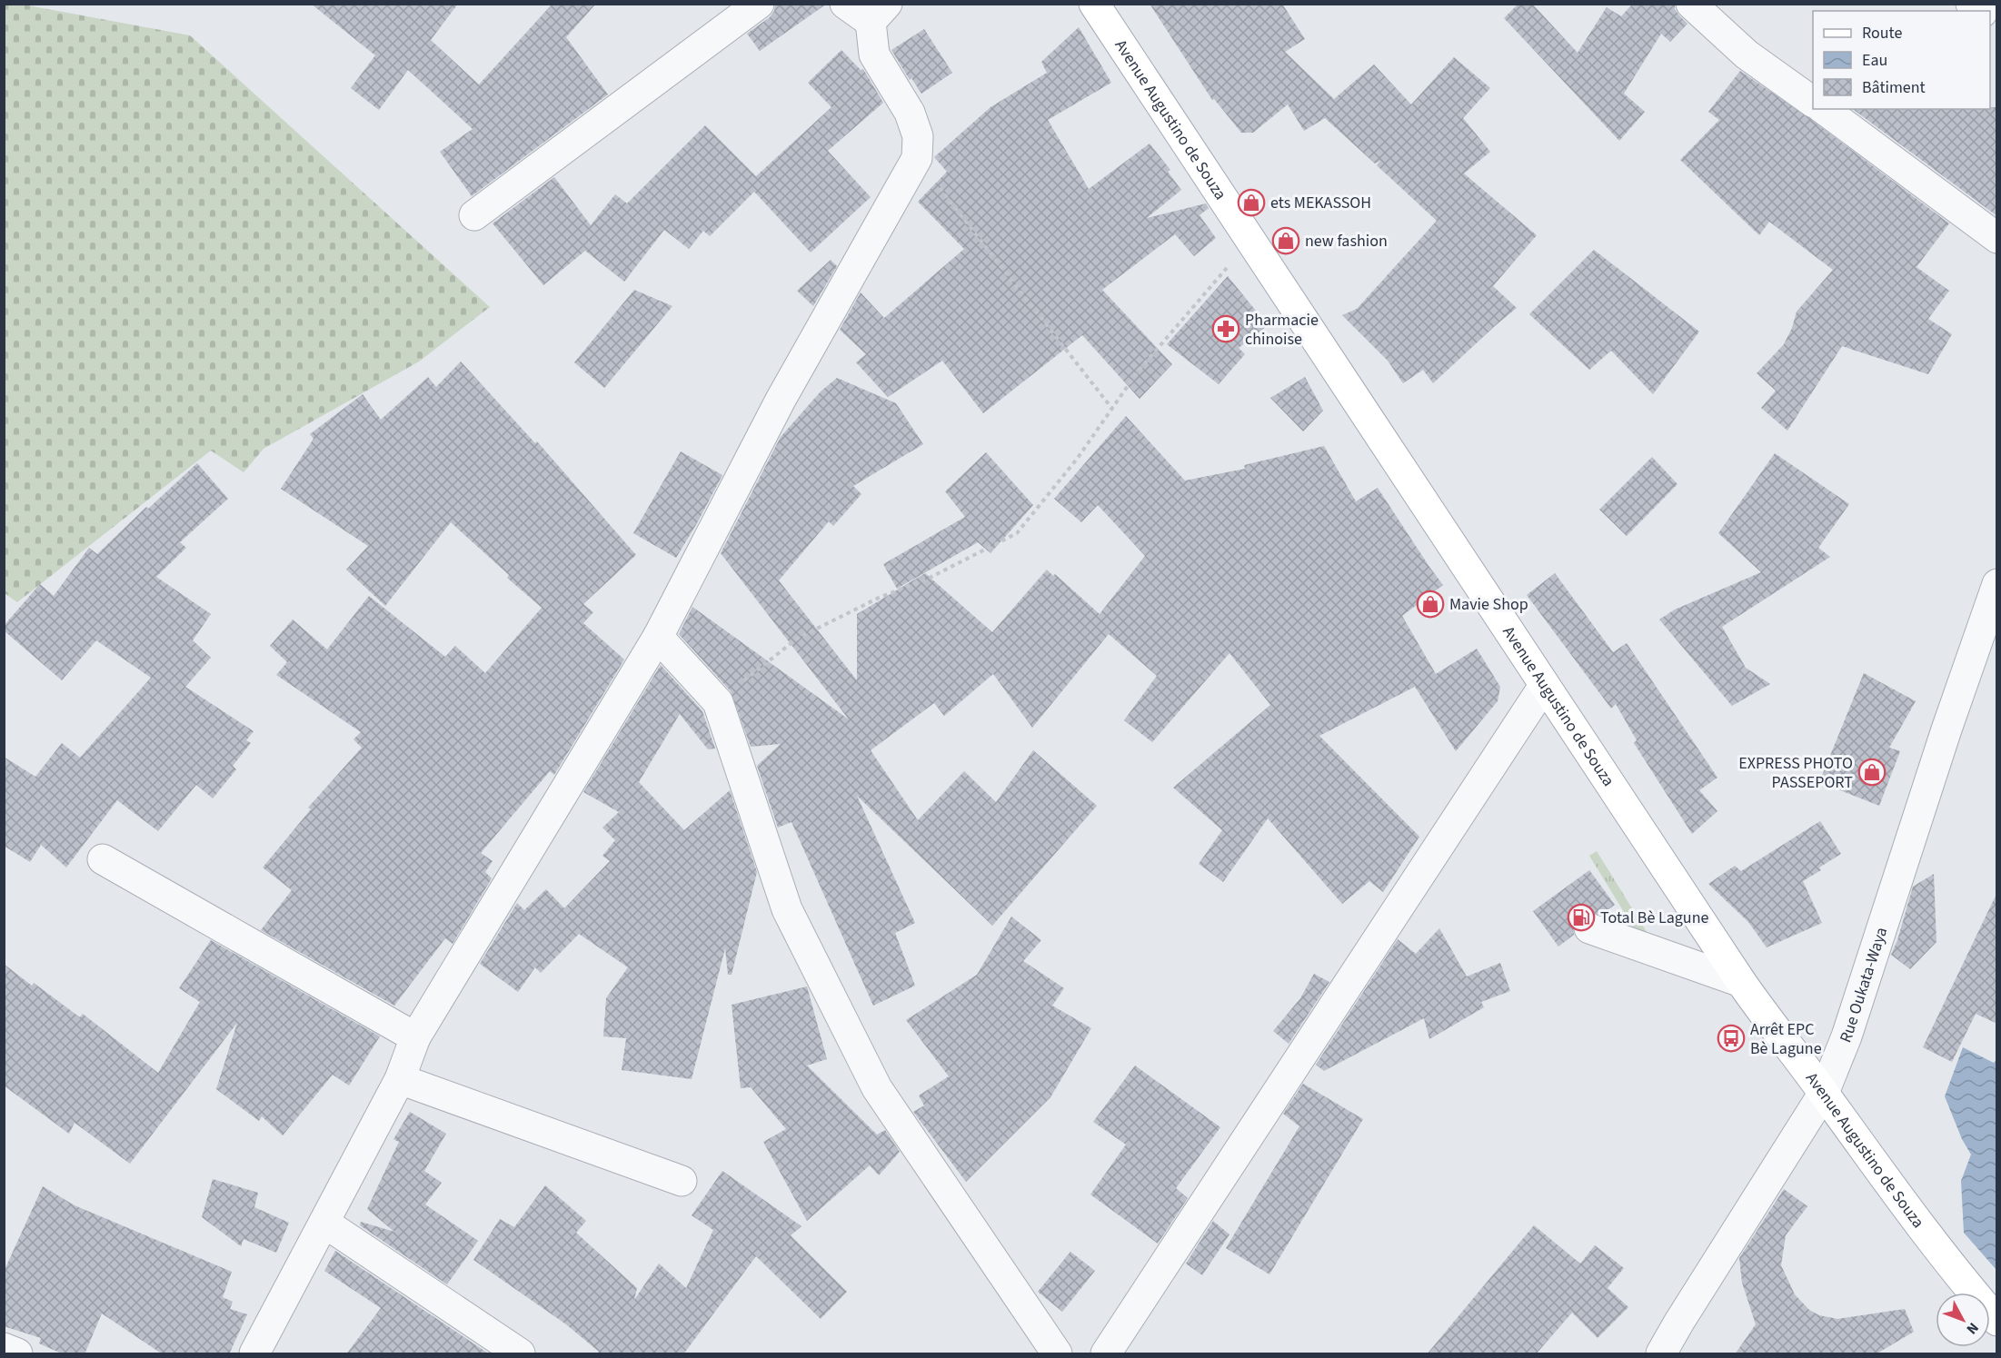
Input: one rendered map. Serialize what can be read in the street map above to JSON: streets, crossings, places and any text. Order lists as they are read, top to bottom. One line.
{"streets":{"main road":["Avenue Augustino de Souza"],"street":["Rue Oukata-Waya"]},"crossings":[["Avenue Augustino de Souza","Rue Oukata-Waya"]],"places":{"shop":["ets MEKASSOH","new fashion","Mavie Shop","EXPRESS PHOTO PASSEPORT"],"pharmacy":["Pharmacie chinoise"],"fuel station":["Total Bè Lagune"],"bus stop":["Arrêt EPC Bè Lagune"]},"legend":["Route","Eau","Bâtiment"],"north":"bottom right"}
